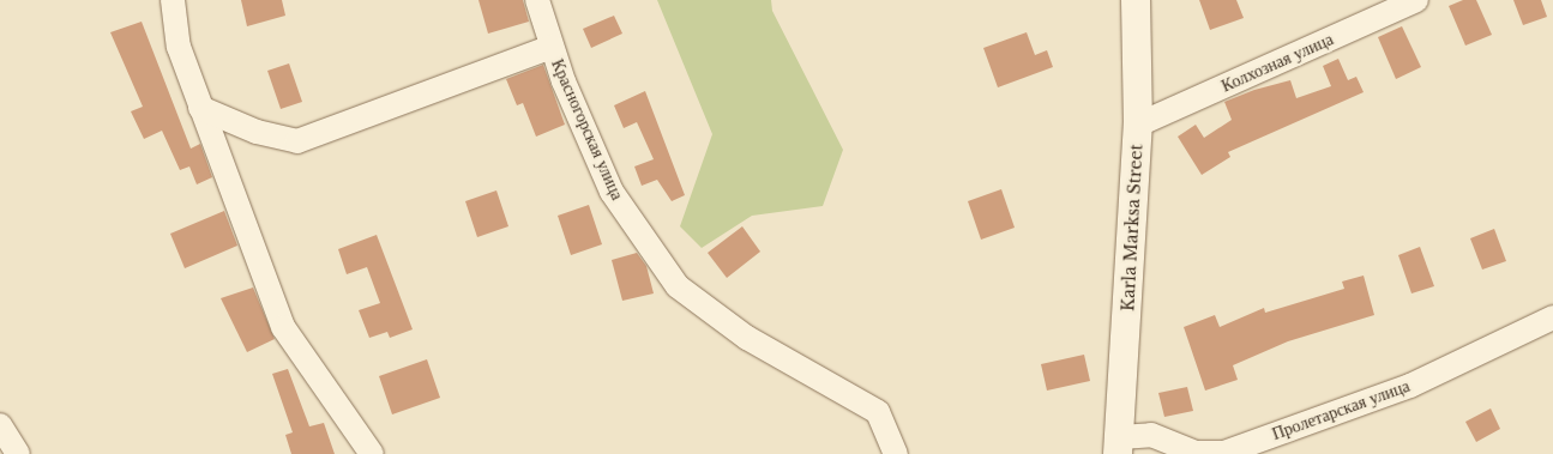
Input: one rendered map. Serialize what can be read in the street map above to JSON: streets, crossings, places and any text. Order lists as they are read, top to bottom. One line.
{"streets":{"street":["Колхозная улица","Красногорская улица","Karla Marksa Street","Пролетарская улица"]},"crossings":[["Колхозная улица","Karla Marksa Street"],["Karla Marksa Street","Пролетарская улица"]]}
